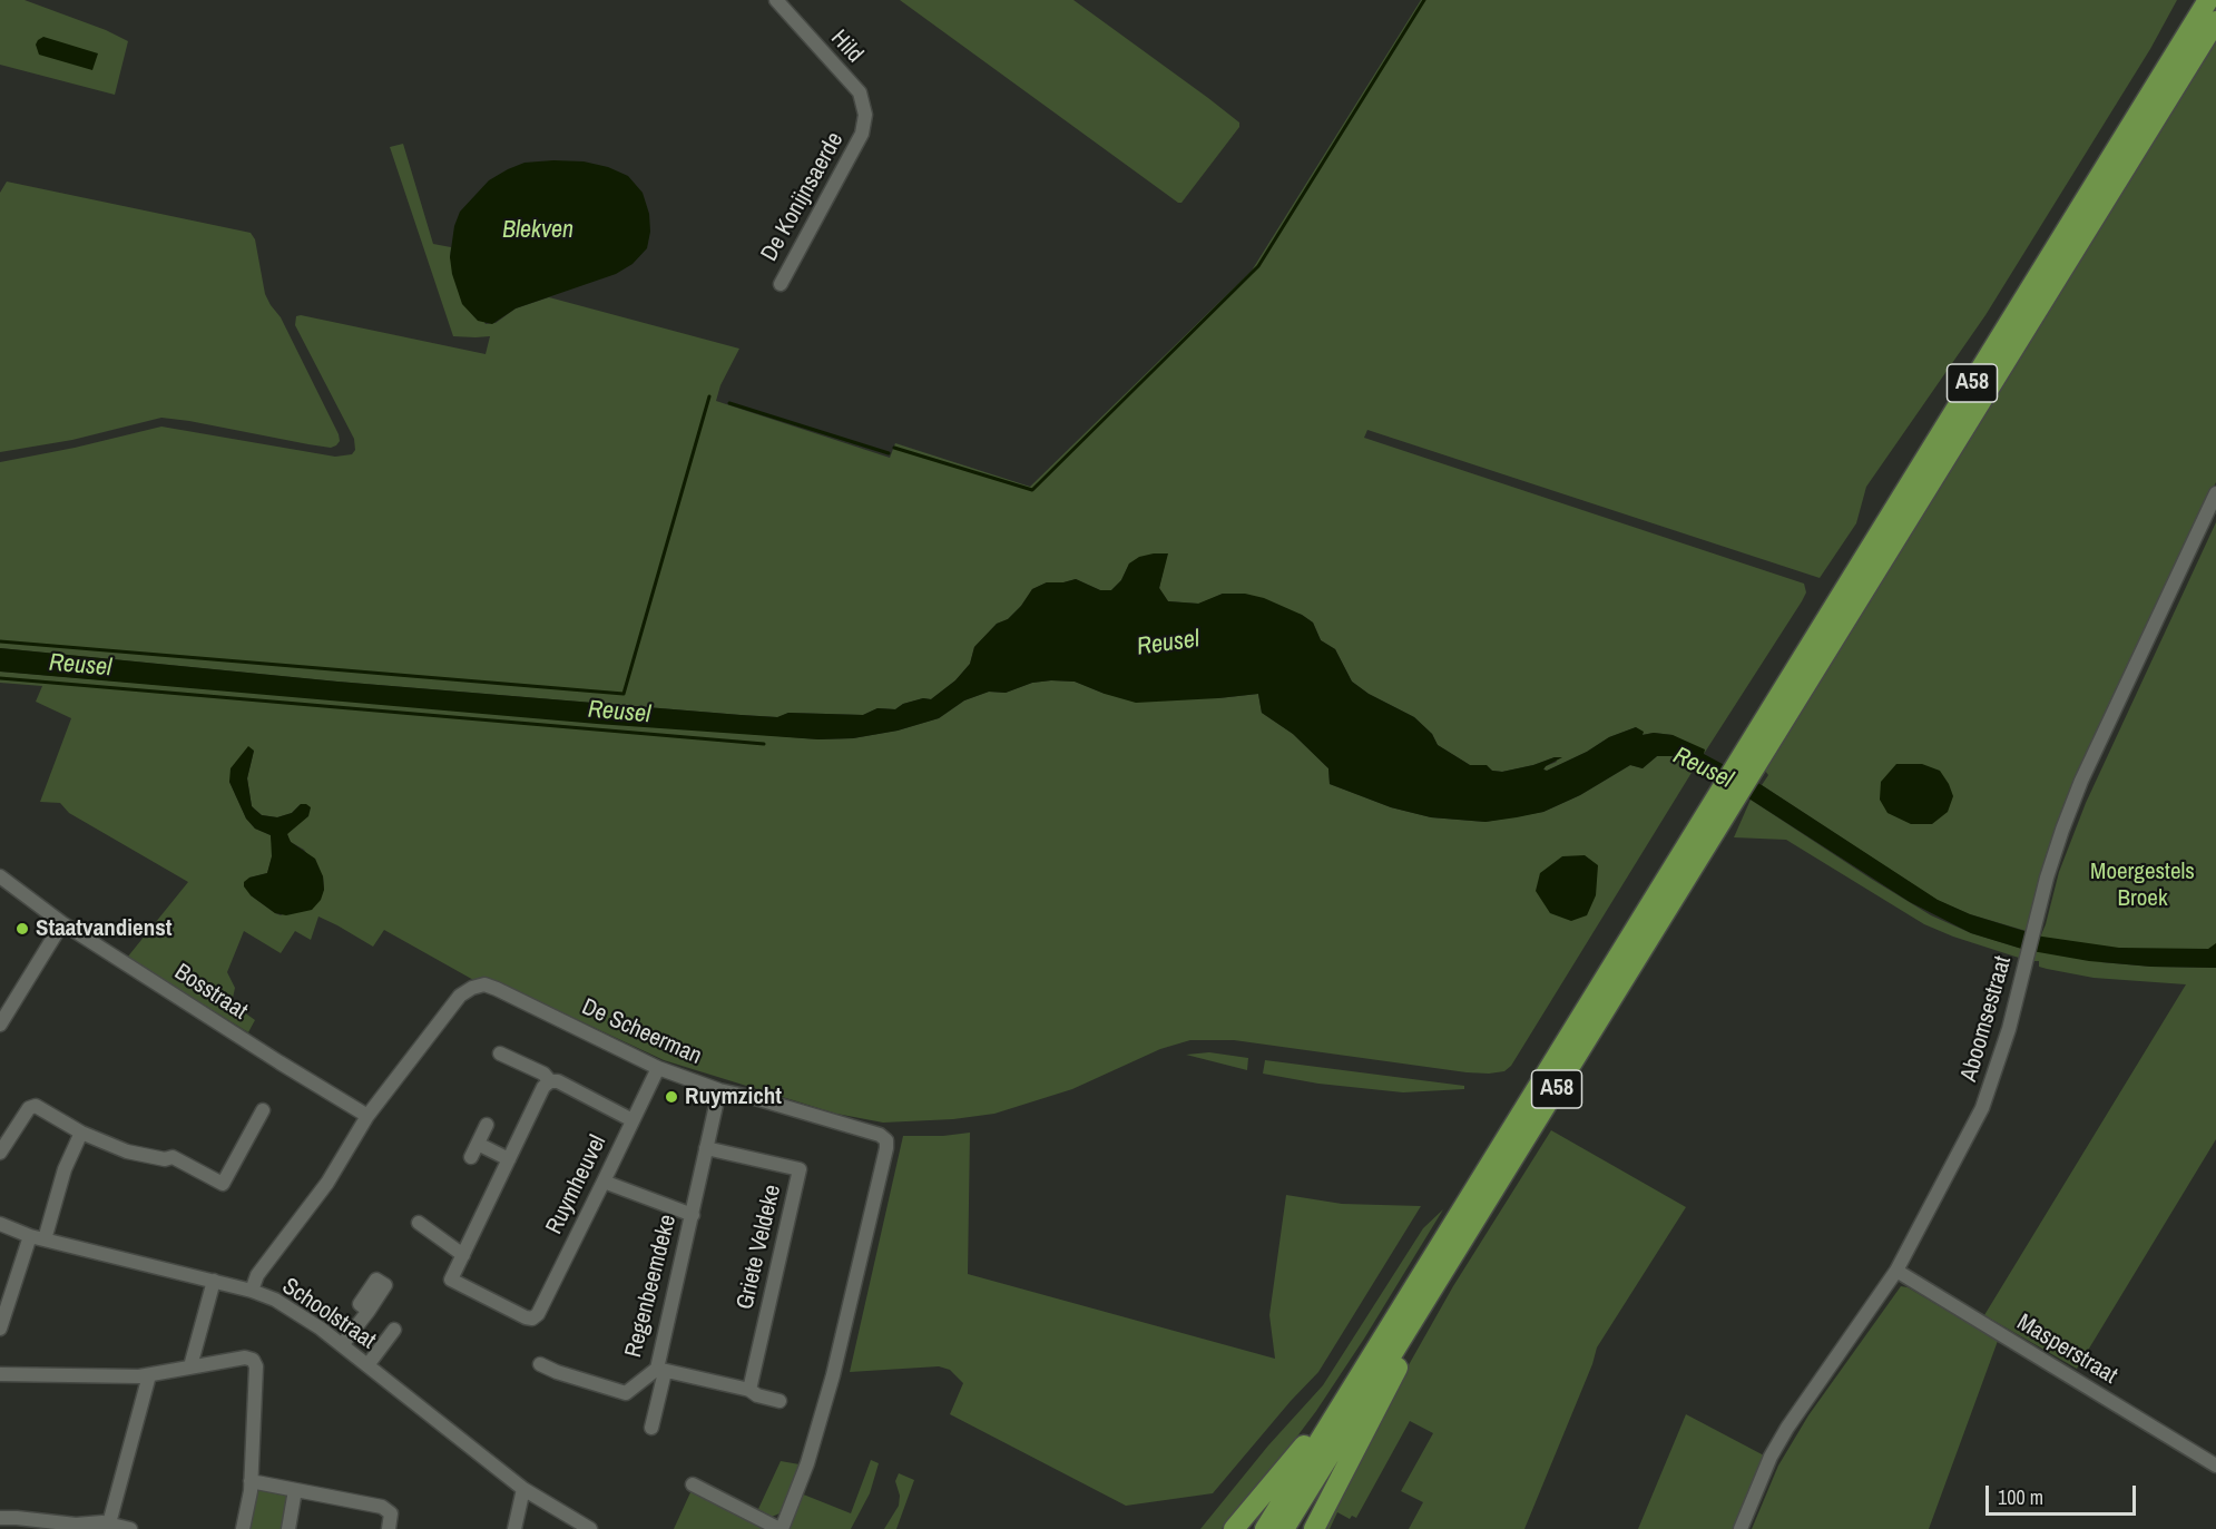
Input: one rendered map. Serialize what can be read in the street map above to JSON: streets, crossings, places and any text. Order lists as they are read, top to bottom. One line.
{"streets":{"highway":["A58"],"street":["Hild","De Konijnsaerde","Bosstraat","Aboomsestraat","De Scheerman","Ruymheuvel","Griete Veldeke","Regenbeemdeke","Schoolstraat","Masperstraat"]},"crossings":[["Hild","De Konijnsaerde"],["Bosstraat","De Scheerman"],["Aboomsestraat","Masperstraat"],["De Scheerman","Ruymheuvel"],["De Scheerman","Regenbeemdeke"],["De Scheerman","Schoolstraat"],["Griete Veldeke","Regenbeemdeke"]],"water":["Blekven","Reusel"],"parks":["Moergestels Broek"],"places":["Staatvandienst","Ruymzicht"],"scale_bar":"100 m"}
